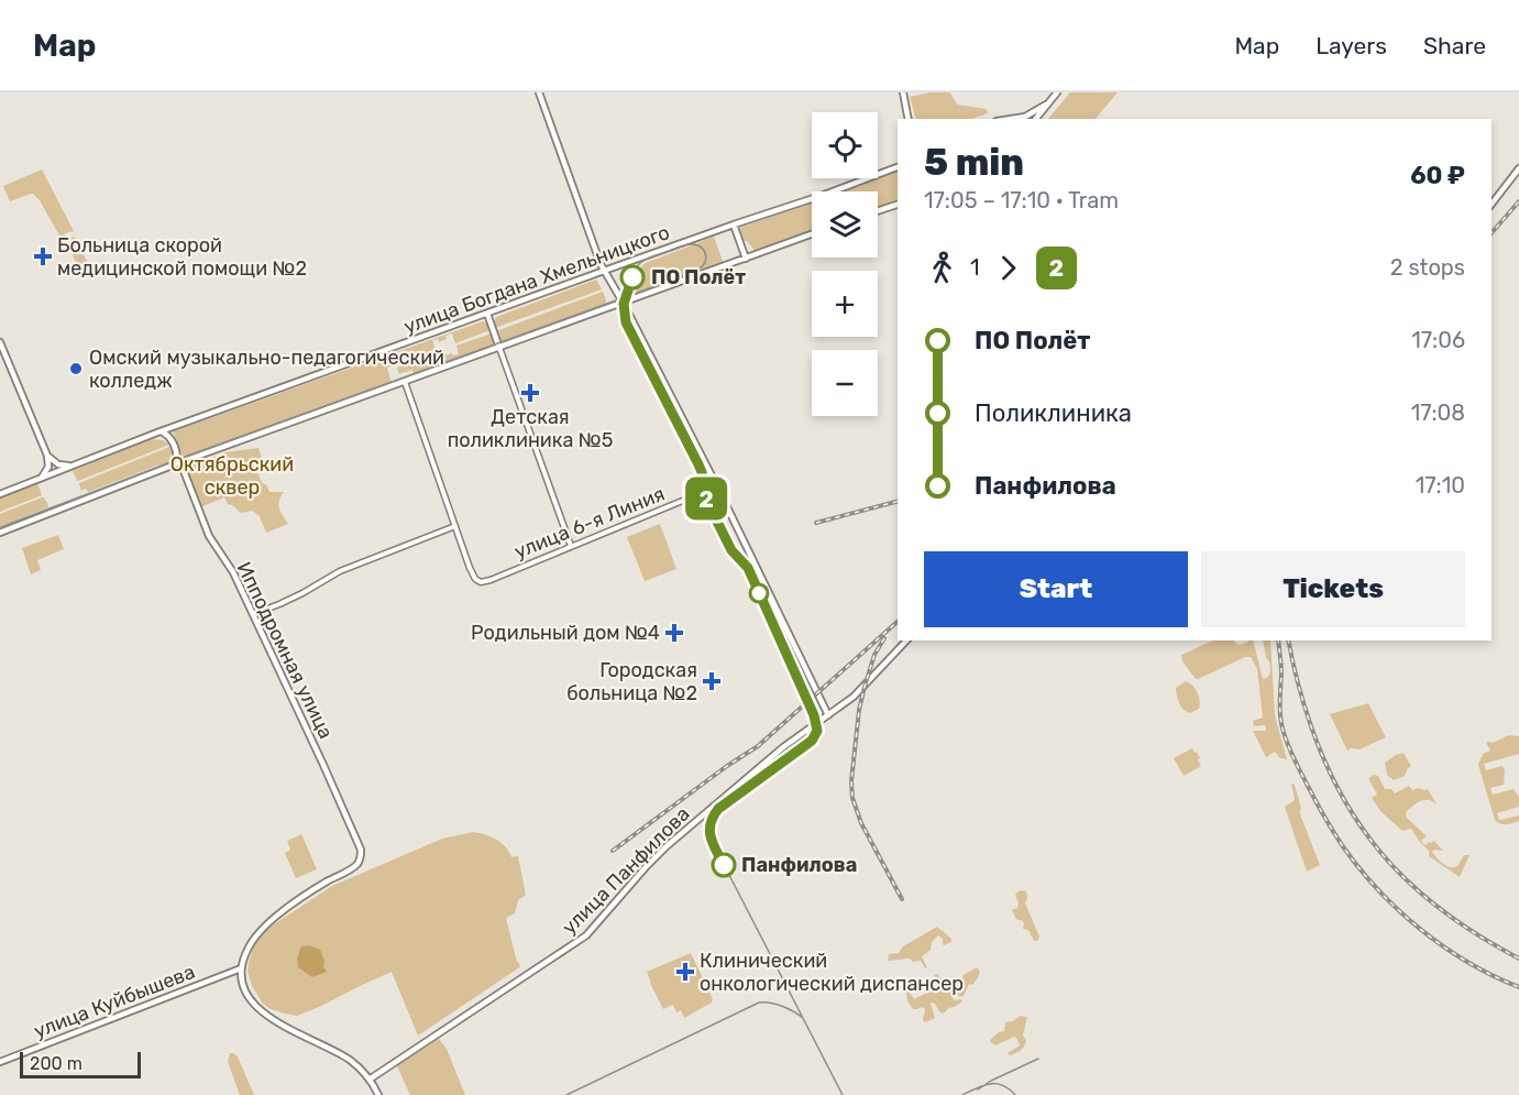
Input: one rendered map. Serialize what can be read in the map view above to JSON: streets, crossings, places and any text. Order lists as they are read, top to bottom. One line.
{"streets":{"main road":["улица Богдана Хмельницкого","Ипподромная улица","улица Панфилова","улица Куйбышева"],"street":["улица 6-я Линия"]},"crossings":[["Ипподромная улица","улица Куйбышева"]],"parks":["Октябрьский сквер"],"places":{"health":["Больница скорой медицинской помощи №2","Детская поликлиника №5","Родильный дом №4","Городская больница №2","Клинический онкологический диспансер"],"other":["ПО Полёт","Омский музыкально-педагогический колледж","Панфилова"]},"lines":["tram line 2"],"scale_bar":"200 m","page":{"header":"Map","nav":["Map","Layers","Share"],"on_map":"2","map_buttons":["+","−"],"heading":["5 min","17:05 – 17:10 · Tram","60 ₽"],"legs":["1","2","2 stops"],"list":[{"name":"ПО Полёт","value":"17:06"},{"name":"Поликлиника","value":"17:08"},{"name":"Панфилова","value":"17:10"}],"buttons":["Start","Tickets"],"scale":"200 m"}}
